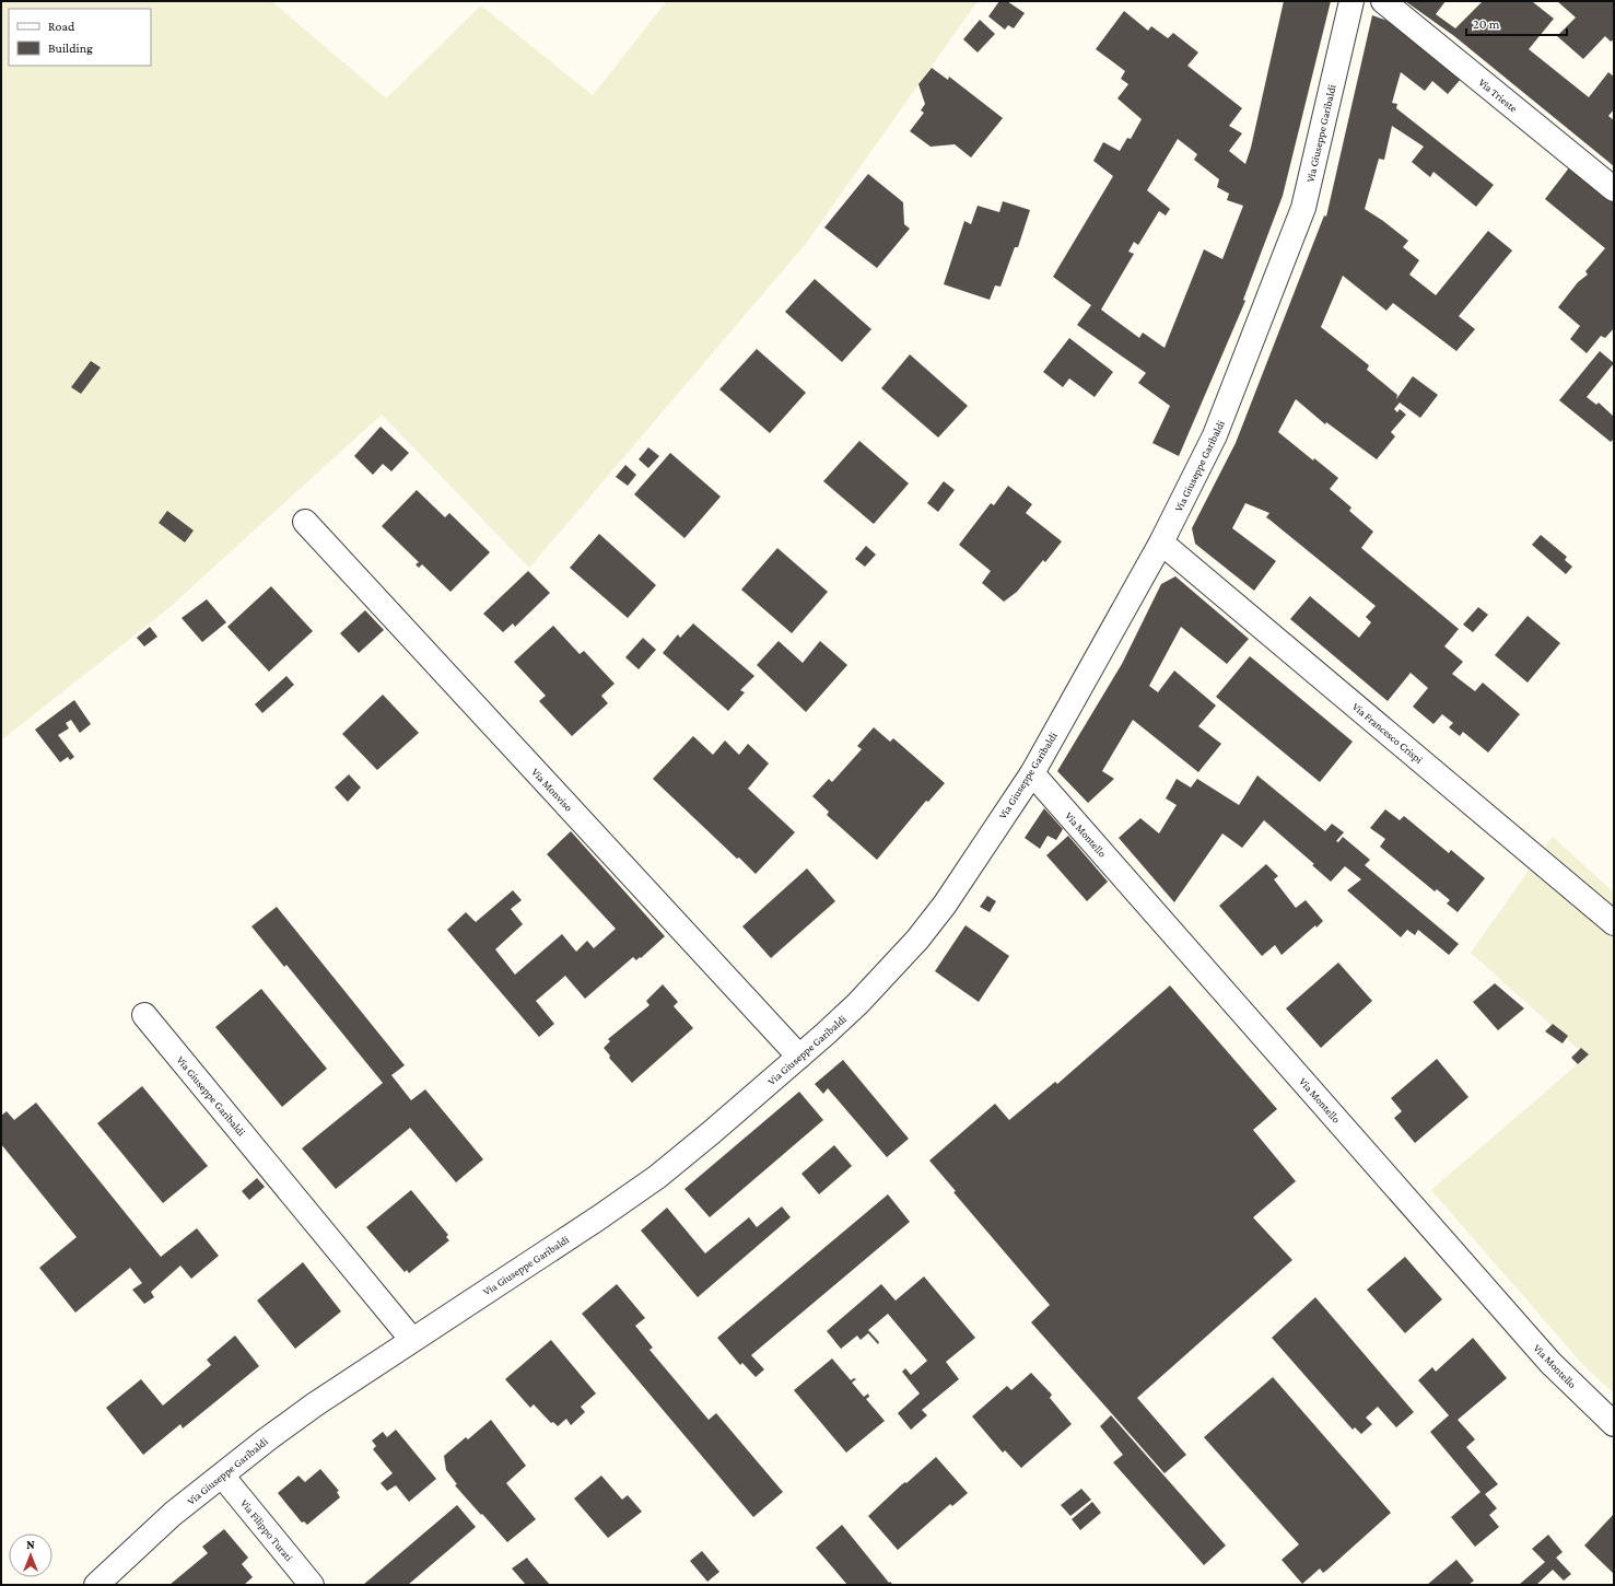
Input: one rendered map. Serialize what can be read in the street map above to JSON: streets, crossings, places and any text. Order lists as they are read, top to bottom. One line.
{"streets":{"street":["Via Trieste","Via Giuseppe Garibaldi","Via Francesco Crispi","Via Monviso","Via Montello","Via Filippo Turati"]},"crossings":[["Via Giuseppe Garibaldi","Via Francesco Crispi"],["Via Giuseppe Garibaldi","Via Monviso"],["Via Giuseppe Garibaldi","Via Montello"],["Via Giuseppe Garibaldi","Via Filippo Turati"]],"legend":["Road","Building"],"scale_bar":"20 m","north":"top"}
